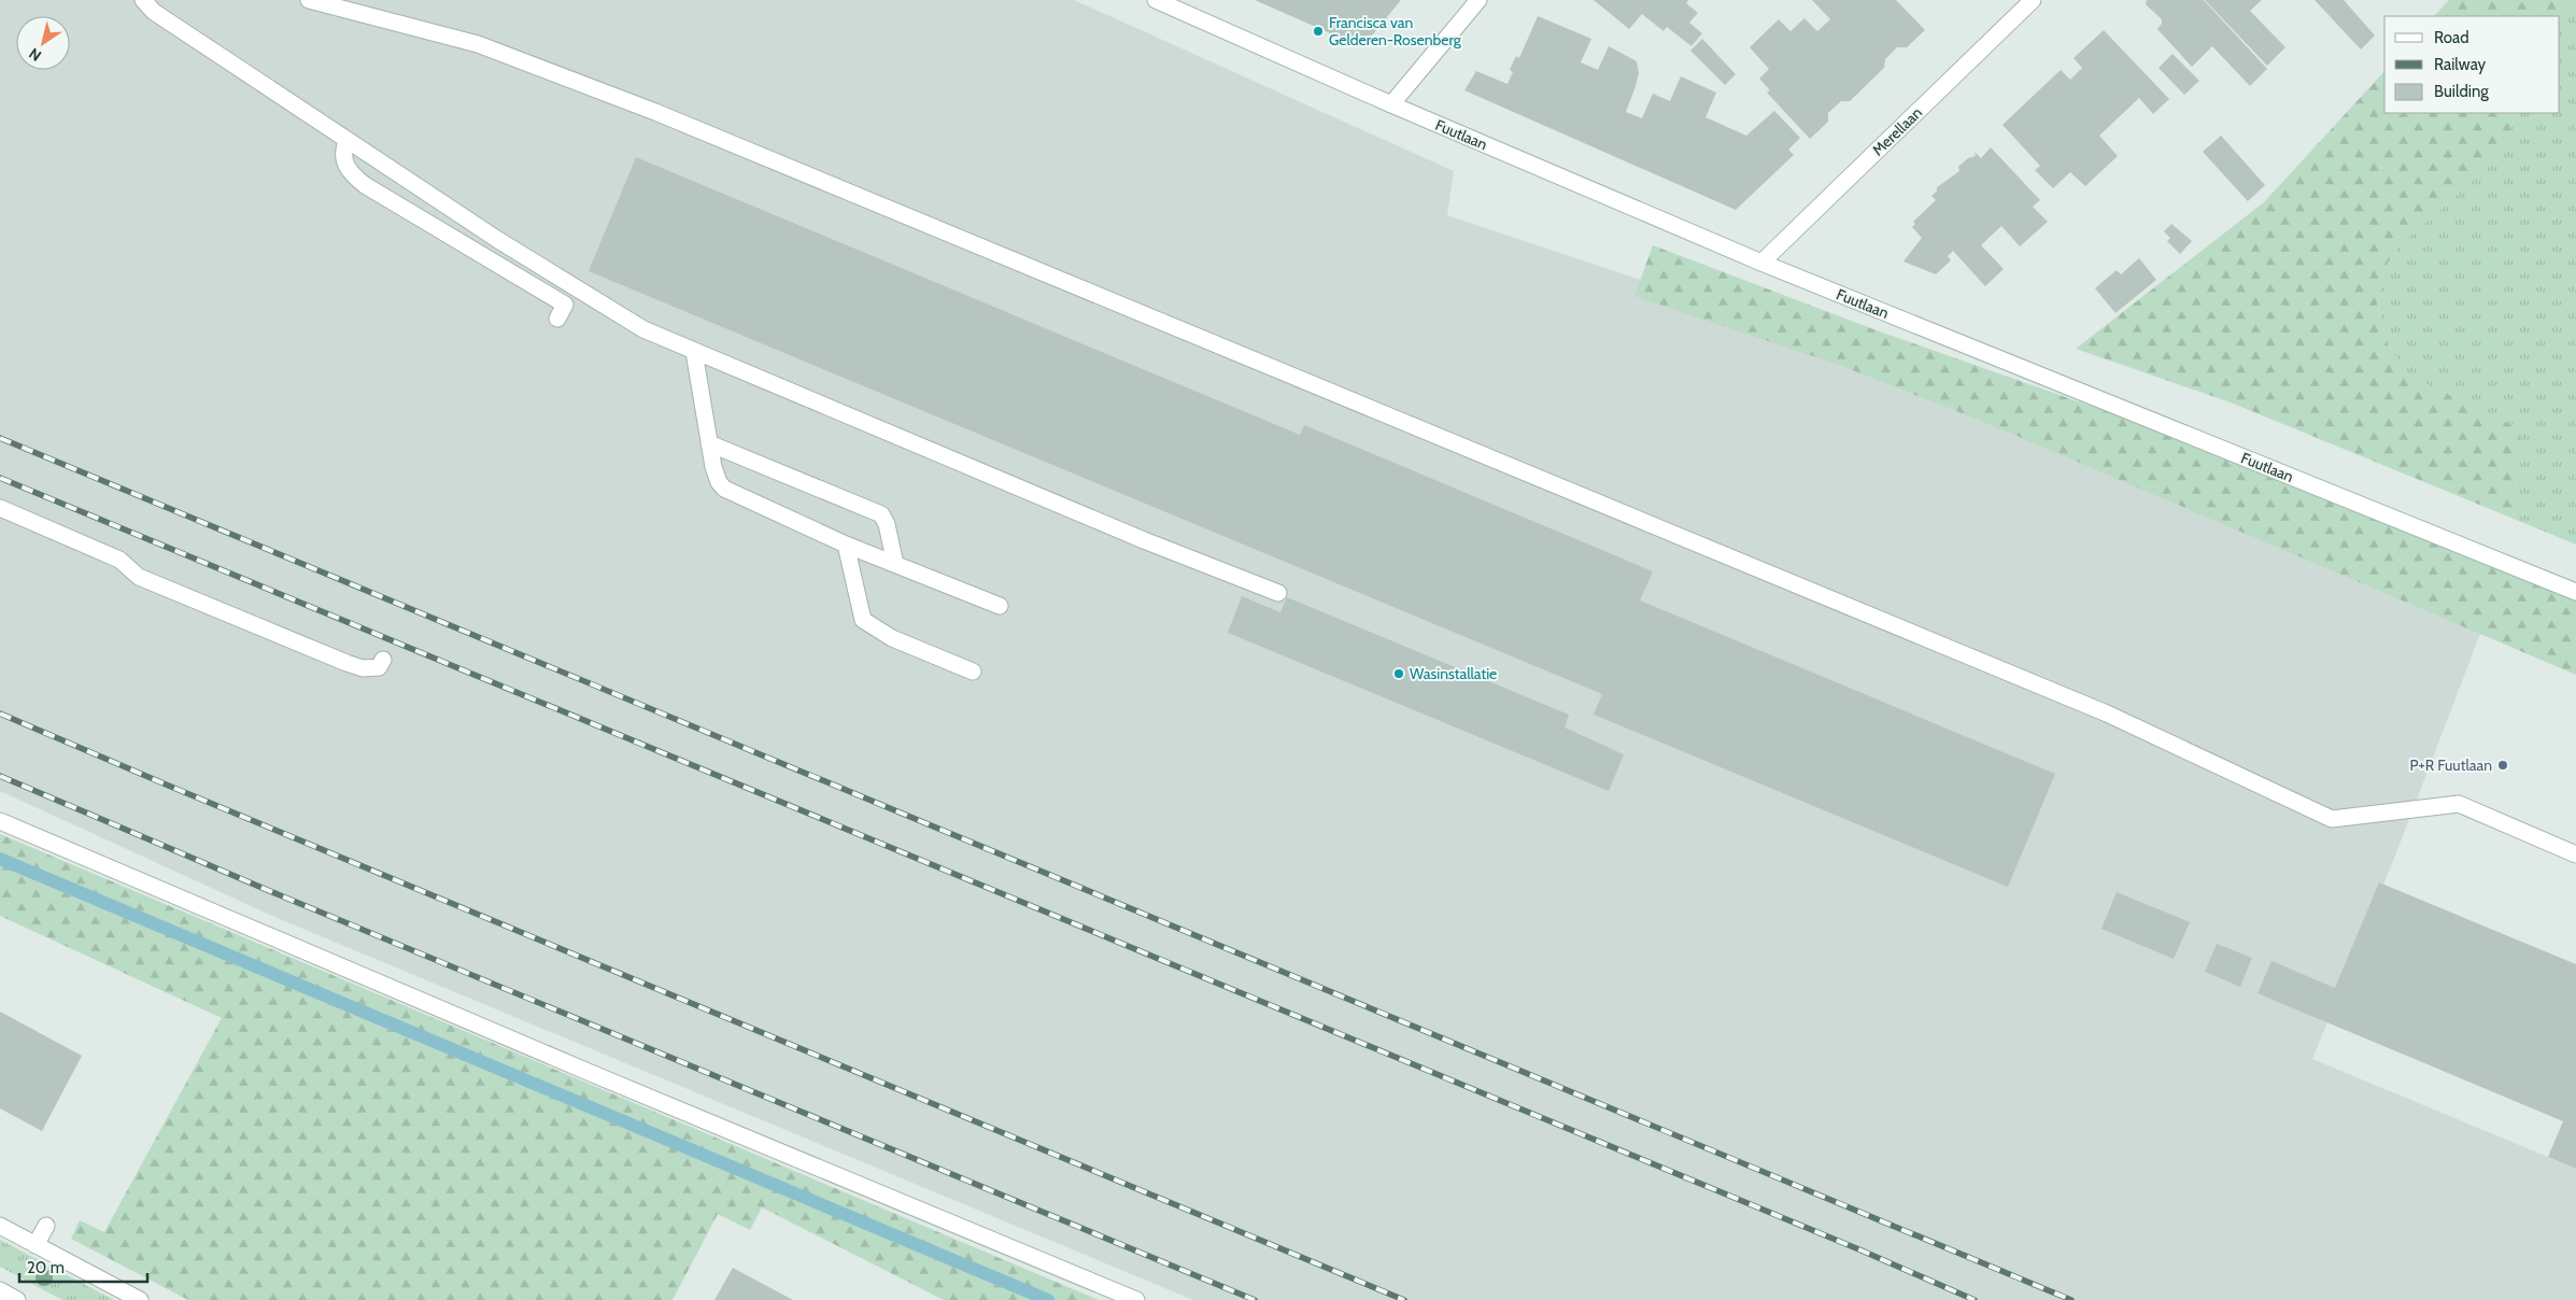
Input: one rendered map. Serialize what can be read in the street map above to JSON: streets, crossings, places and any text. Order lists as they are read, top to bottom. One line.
{"streets":{"street":["Merellaan","Fuutlaan"]},"crossings":[["Merellaan","Fuutlaan"]],"places":["Francisca van Gelderen-Rosenberg","Wasinstallatie","P+R Fuutlaan"],"legend":["Road","Railway","Building"],"scale_bar":"20 m","north":"bottom left"}
